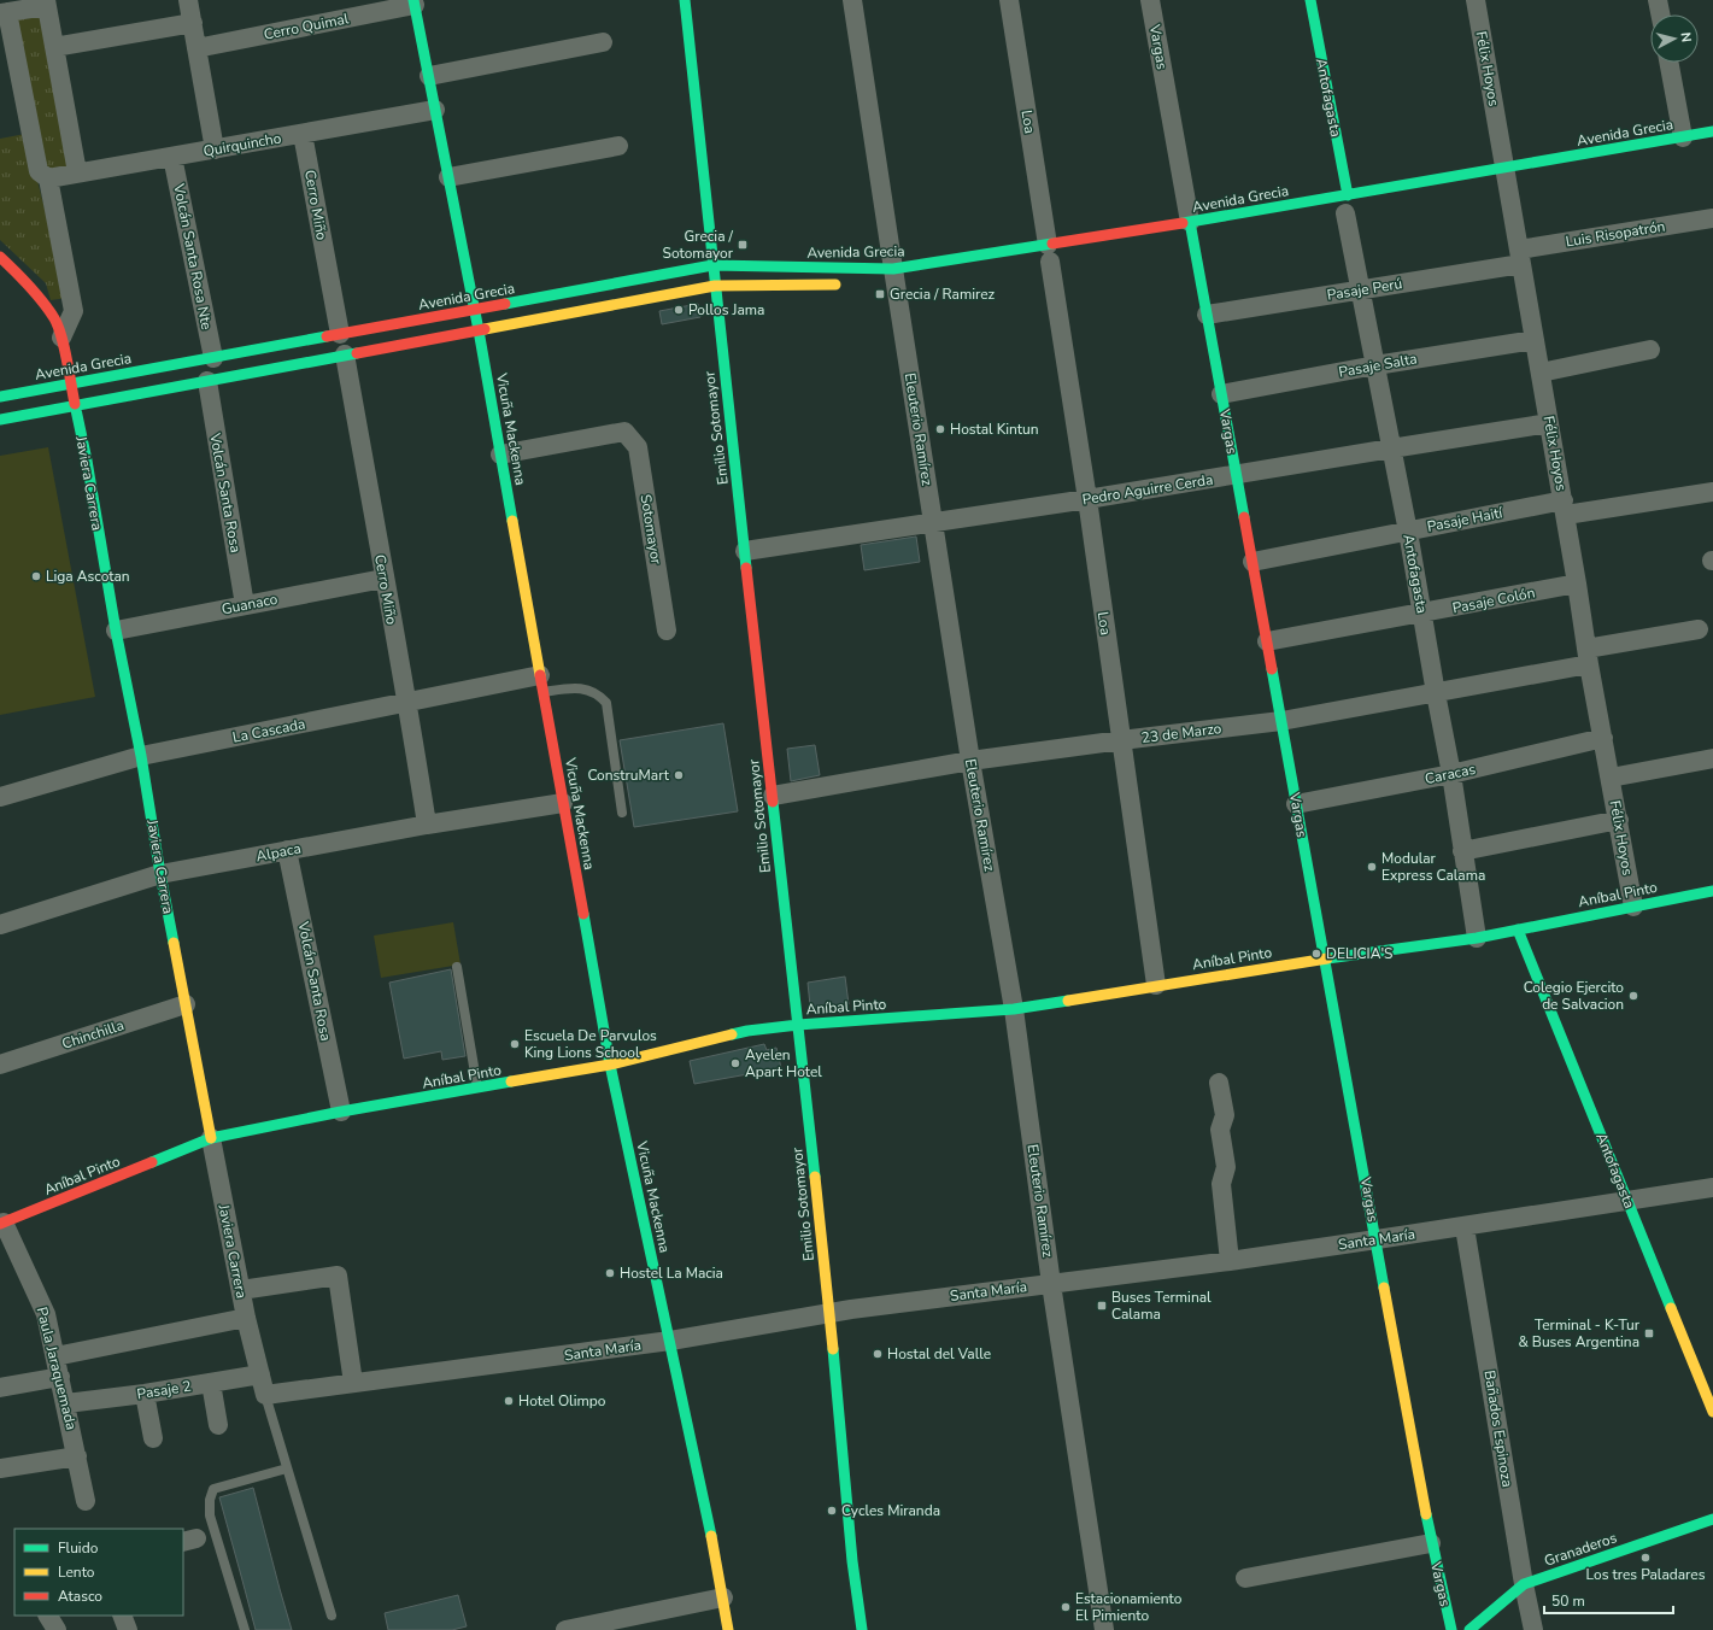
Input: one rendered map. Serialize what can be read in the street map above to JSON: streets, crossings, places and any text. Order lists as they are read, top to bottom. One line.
{"streets":{"street":["Cerro Quimal","Vargas","Félix Hoyos","Antofagasta","Loa","Avenida Grecia","Quirquincho","Cerro Miño","Luis Risopatrón","Volcán Santa Rosa Nte","Pasaje Perú","Pasaje Salta","Emilio Sotomayor","Vicuña Mackenna","Eleuterio Ramírez","Javiera Carrera","Pedro Aguirre Cerda","Volcán Santa Rosa","Pasaje Haití","Sotomayor","Pasaje Colón","Guanaco","La Cascada","23 de Marzo","Caracas","Alpaca","Aníbal Pinto","Chinchilla","Santa María","Paula Jaraquemada","Pasaje 2","Bañados Espinoza","Granaderos"]},"crossings":[["Cerro Quimal","Vicuña Mackenna"],["Vargas","Avenida Grecia"],["Vargas","Pasaje Perú"],["Vargas","Pasaje Salta"],["Vargas","Pedro Aguirre Cerda"],["Vargas","Pasaje Haití"],["Vargas","Pasaje Colón"],["Vargas","23 de Marzo"],["Vargas","Caracas"],["Vargas","Aníbal Pinto"],["Vargas","Santa María"],["Félix Hoyos","Avenida Grecia"],["Félix Hoyos","Luis Risopatrón"],["Félix Hoyos","Pasaje Perú"],["Félix Hoyos","Pasaje Salta"],["Félix Hoyos","Pedro Aguirre Cerda"],["Félix Hoyos","Pasaje Haití"],["Félix Hoyos","Pasaje Colón"],["Félix Hoyos","23 de Marzo"],["Félix Hoyos","Caracas"],["Félix Hoyos","Aníbal Pinto"],["Antofagasta","Avenida Grecia"],["Antofagasta","Pasaje Perú"],["Antofagasta","Pasaje Salta"],["Antofagasta","Pedro Aguirre Cerda"],["Antofagasta","Pasaje Haití"],["Antofagasta","Pasaje Colón"],["Antofagasta","23 de Marzo"],["Antofagasta","Caracas"],["Antofagasta","Aníbal Pinto"],["Antofagasta","Santa María"],["Loa","Avenida Grecia"],["Loa","Pedro Aguirre Cerda"],["Loa","23 de Marzo"],["Loa","Aníbal Pinto"],["Avenida Grecia","Cerro Miño"],["Avenida Grecia","Volcán Santa Rosa Nte"],["Avenida Grecia","Emilio Sotomayor"],["Avenida Grecia","Vicuña Mackenna"],["Avenida Grecia","Eleuterio Ramírez"],["Avenida Grecia","Javiera Carrera"],["Quirquincho","Cerro Miño"],["Quirquincho","Volcán Santa Rosa Nte"],["Quirquincho","Vicuña Mackenna"],["Cerro Miño","Guanaco"],["Cerro Miño","La Cascada"],["Cerro Miño","Alpaca"],["Luis Risopatrón","Pasaje Perú"],["Emilio Sotomayor","Pedro Aguirre Cerda"],["Emilio Sotomayor","23 de Marzo"],["Emilio Sotomayor","Aníbal Pinto"],["Emilio Sotomayor","Santa María"],["Vicuña Mackenna","Sotomayor"],["Vicuña Mackenna","La Cascada"],["Vicuña Mackenna","Alpaca"],["Vicuña Mackenna","Aníbal Pinto"],["Vicuña Mackenna","Santa María"],["Eleuterio Ramírez","Pedro Aguirre Cerda"],["Eleuterio Ramírez","23 de Marzo"],["Eleuterio Ramírez","Aníbal Pinto"],["Eleuterio Ramírez","Santa María"],["Javiera Carrera","Guanaco"],["Javiera Carrera","La Cascada"],["Javiera Carrera","Alpaca"],["Javiera Carrera","Aníbal Pinto"],["Javiera Carrera","Chinchilla"],["Javiera Carrera","Santa María"],["Javiera Carrera","Pasaje 2"],["Volcán Santa Rosa","Guanaco"],["Volcán Santa Rosa","Alpaca"],["Volcán Santa Rosa","Aníbal Pinto"],["Aníbal Pinto","Paula Jaraquemada"],["Santa María","Bañados Espinoza"],["Paula Jaraquemada","Pasaje 2"],["Bañados Espinoza","Granaderos"]],"places":{"transit":["Grecia / Sotomayor","Grecia / Ramirez","Buses Terminal Calama","Terminal - K-Tur & Buses Argentina"],"other":["Pollos Jama","Hostal Kintun","Liga Ascotan","ConstruMart","Modular Express Calama","DELICIA'S","Colegio Ejercito de Salvacion","Escuela De Parvulos King Lions School","Ayelen Apart Hotel","Hostel La Macia","Hostal del Valle","Hotel Olimpo","Cycles Miranda","Los tres Paladares","Estacionamiento El Pimiento"]},"legend":["Fluido","Lento","Atasco"],"scale_bar":"50 m","north":"right"}
